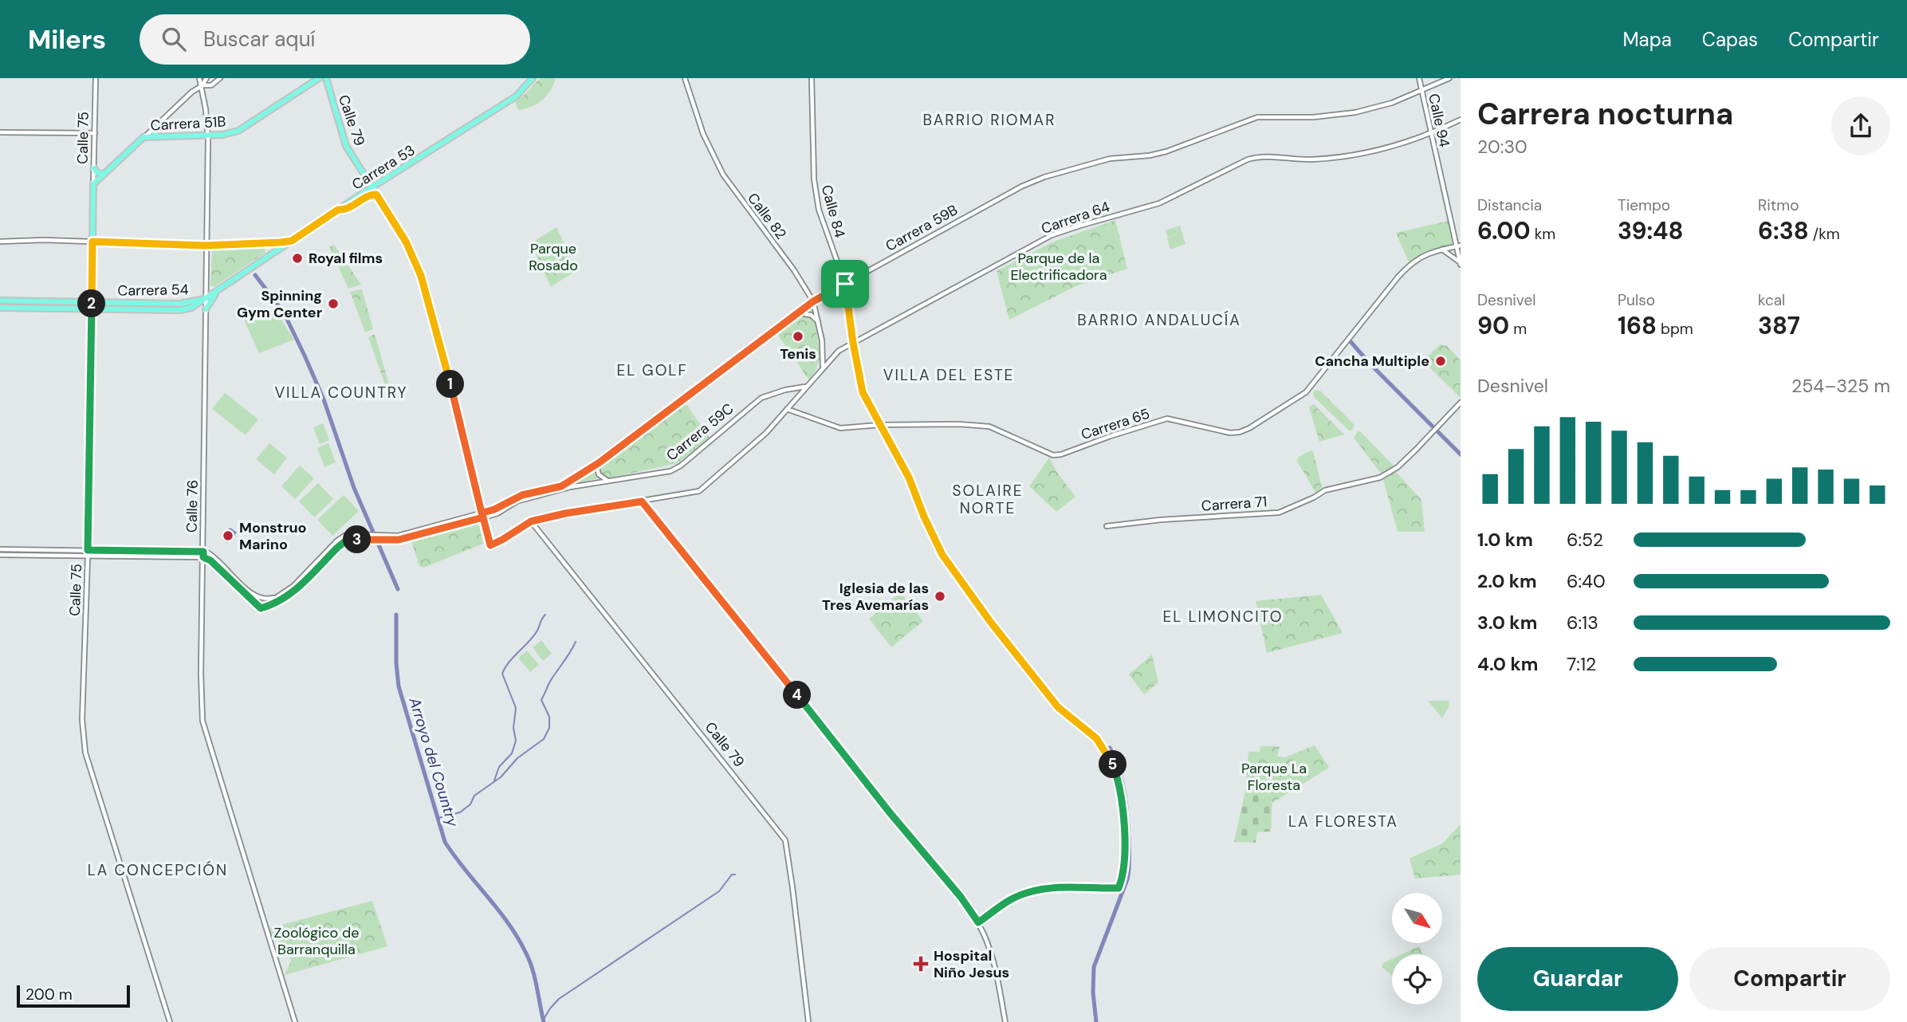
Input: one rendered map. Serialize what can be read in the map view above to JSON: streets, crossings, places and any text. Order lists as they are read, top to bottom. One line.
{"streets":{"main road":["Calle 79","Carrera 51B","Calle 75","Carrera 53","Carrera 54"],"street":["Calle 94","Calle 84","Calle 82","Carrera 64","Carrera 59B","Carrera 65","Carrera 59C","Carrera 71","Calle 76"]},"crossings":[["Calle 79","Carrera 53"],["Calle 79","Carrera 59B"],["Calle 94","Carrera 64"],["Calle 94","Carrera 59B"],["Calle 94","Carrera 65"],["Carrera 51B","Calle 76"],["Calle 75","Carrera 54"],["Carrera 53","Carrera 54"],["Calle 84","Carrera 64"],["Calle 84","Carrera 59B"],["Calle 84","Carrera 65"],["Calle 82","Carrera 64"],["Calle 82","Carrera 59B"],["Carrera 64","Carrera 65"],["Carrera 64","Carrera 59C"],["Carrera 59B","Carrera 59C"],["Carrera 54","Calle 76"]],"districts":["BARRIO RIOMAR","BARRIO ANDALUCÍA","EL GOLF","VILLA DEL ESTE","VILLA COUNTRY","SOLAIRE NORTE","EL LIMONCITO","LA FLORESTA","LA CONCEPCIÓN"],"water":["Arroyo del Country"],"parks":["Parque Rosado","Parque de la Electrificadora","Parque La Floresta","Zoológico de Barranquilla"],"places":{"other":["Royal films","Spinning Gym Center","Tenis","Cancha Multiple","Monstruo Marino","Iglesia de las Tres Avemarías"],"health":["Hospital Niño Jesus"]},"scale_bar":"200 m","north":"bottom right","page":{"header":"Milers","search":"Buscar aquí","nav":["Mapa","Capas","Compartir"],"heading":["Carrera nocturna","20:30"],"stats":[["Distancia","6.00 km"],["Tiempo","39:48"],["Ritmo","6:38 /km"],["Desnivel","90 m"],["Pulso","168 bpm"],["kcal","387"]],"pins":["2","1","3","4","5"],"chart":["Desnivel","254–325 m"],"list":[{"name":"1.0 km","note":"6:52"},{"name":"2.0 km","note":"6:40"},{"name":"3.0 km","note":"6:13"},{"name":"4.0 km","note":"7:12"}],"buttons":["Guardar","Compartir"],"scale":"200 m"}}
